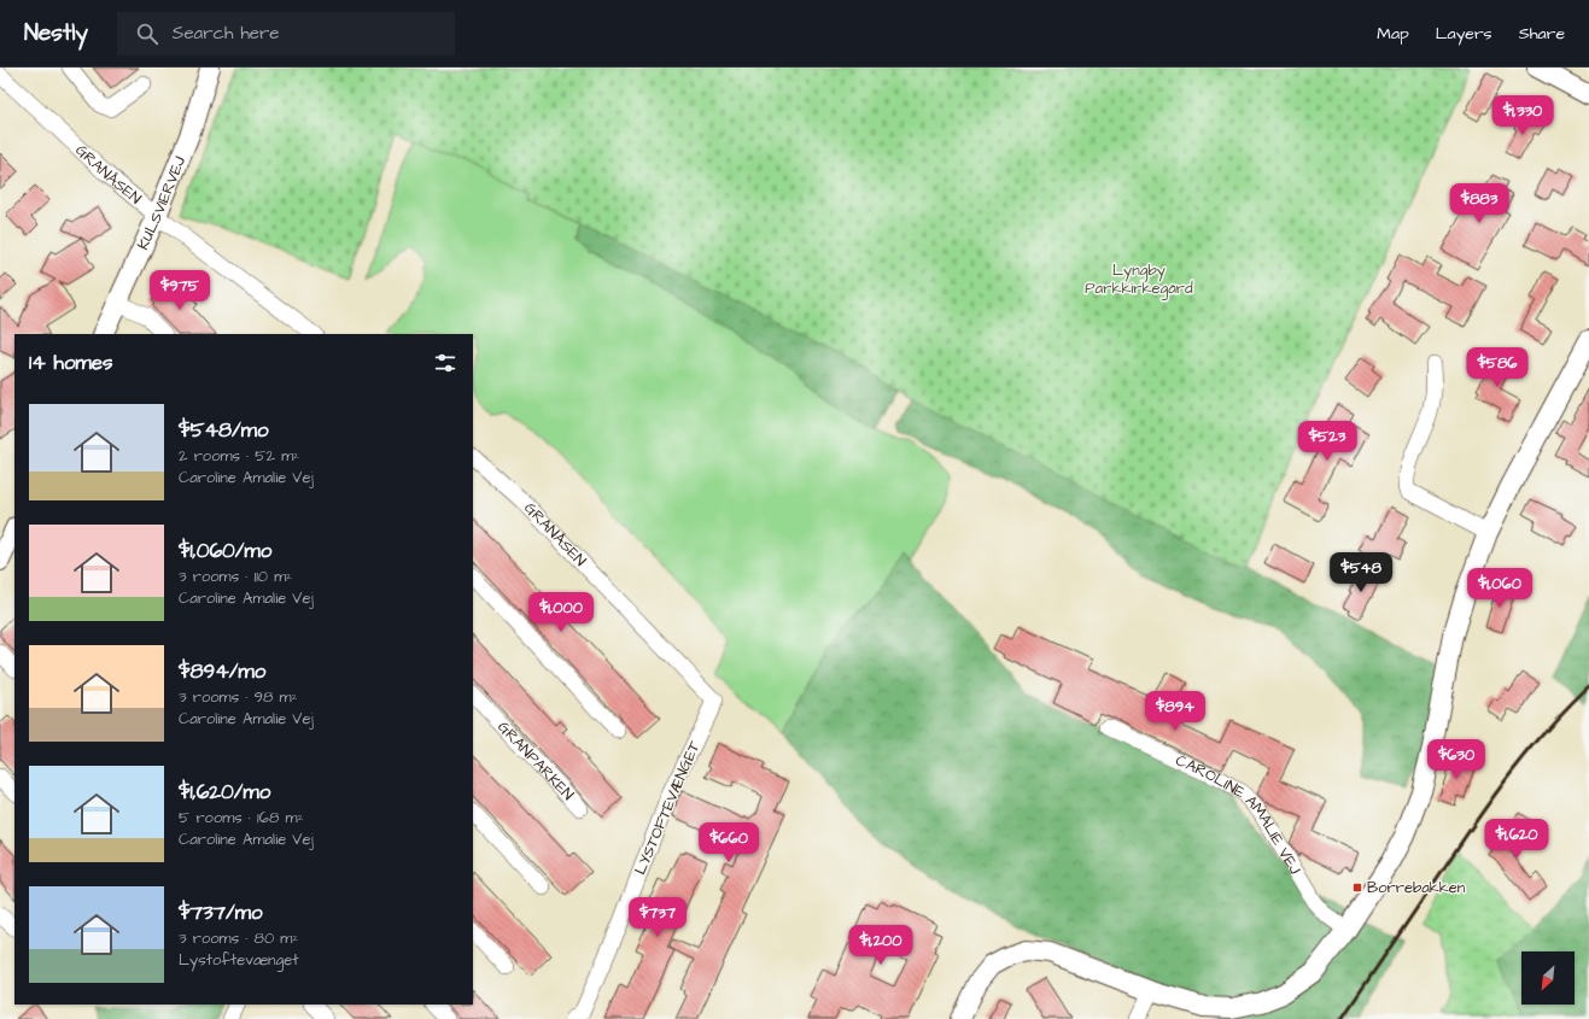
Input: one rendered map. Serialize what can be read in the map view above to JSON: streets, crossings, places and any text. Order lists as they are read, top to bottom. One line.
{"streets":{"street":["GRANÅSEN","KULSVIERVEJ","GRANPARKEN","LYSTOFTEVÆNGET","CAROLINE AMALIE VEJ"]},"crossings":[["GRANÅSEN","KULSVIERVEJ"],["GRANÅSEN","LYSTOFTEVÆNGET"]],"parks":["Lyngby Parkkirkegård"],"places":{"transit":["Borrebakken"]},"north":"bottom left","page":{"header":"Nestly","search":"Search here","nav":["Map","Layers","Share"],"price":["$1,330","$883","$975","$586","$523","$548","$1,060","$1,000","$894","$630","$1,620","$660","$737","$1,200"],"heading":"14 homes","list":[{"name":"$548/mo","note":"2 rooms · 52 m² · Caroline Amalie Vej"},{"name":"$1,060/mo","note":"3 rooms · 110 m² · Caroline Amalie Vej"},{"name":"$894/mo","note":"3 rooms · 98 m² · Caroline Amalie Vej"},{"name":"$1,620/mo","note":"5 rooms · 168 m² · Caroline Amalie Vej"},{"name":"$737/mo","note":"3 rooms · 80 m² · Lystoftevænget"}]}}
